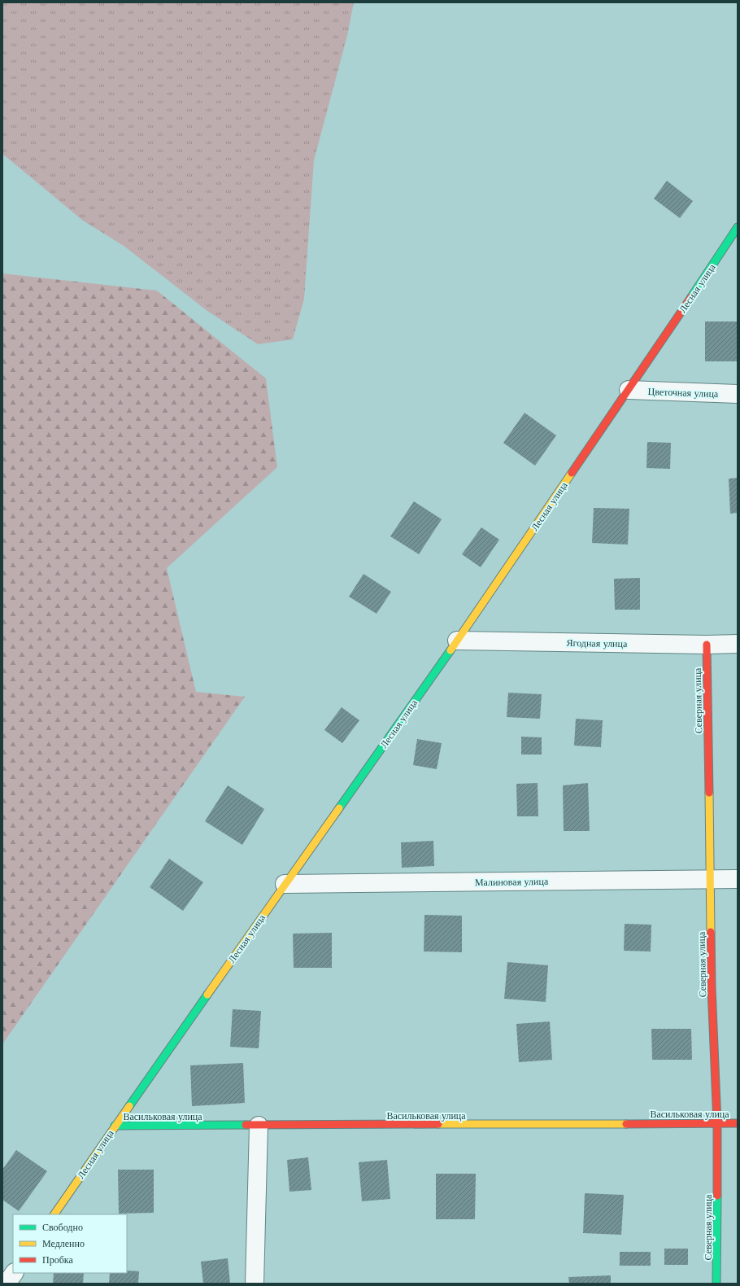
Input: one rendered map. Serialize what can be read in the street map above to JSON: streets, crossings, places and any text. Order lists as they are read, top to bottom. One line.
{"streets":{"street":["Лесная улица","Цветочная улица","Ягодная улица","Северная улица","Малиновая улица","Васильковая улица"]},"crossings":[["Лесная улица","Цветочная улица"],["Лесная улица","Ягодная улица"],["Лесная улица","Малиновая улица"],["Лесная улица","Васильковая улица"],["Ягодная улица","Северная улица"],["Северная улица","Малиновая улица"],["Северная улица","Васильковая улица"]],"legend":["Свободно","Медленно","Пробка"]}
